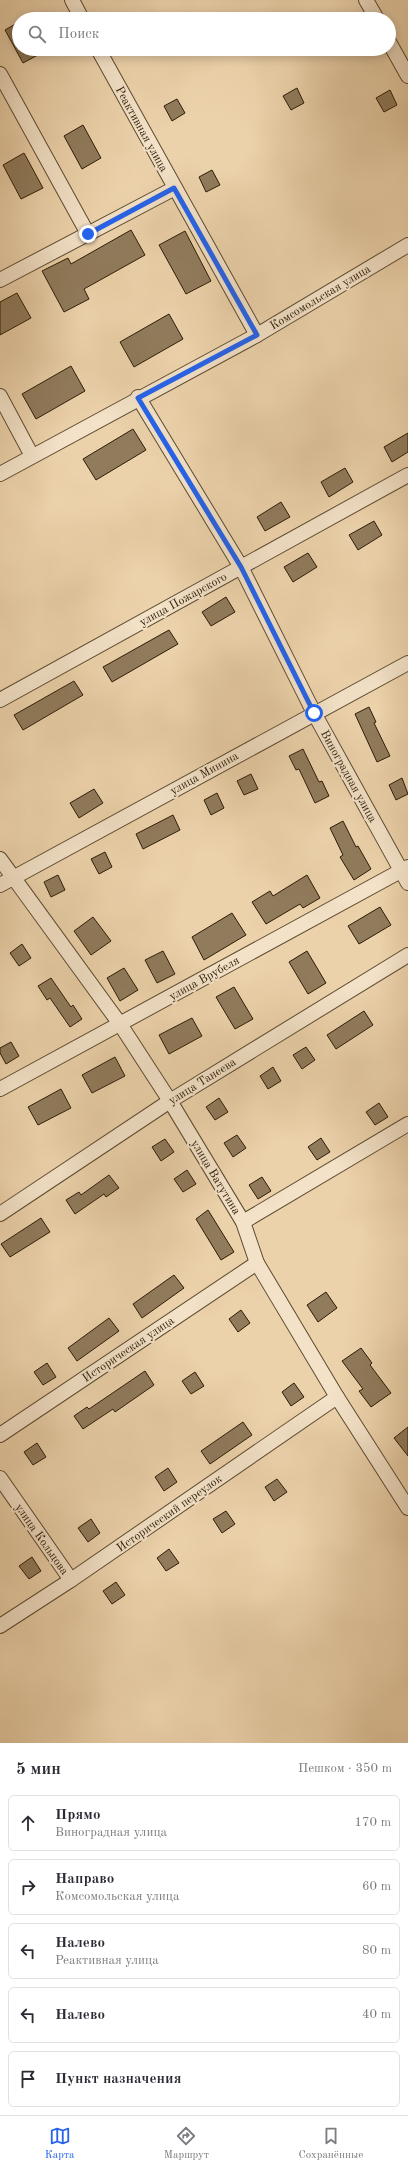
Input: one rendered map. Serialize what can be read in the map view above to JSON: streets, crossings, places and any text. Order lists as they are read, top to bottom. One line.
{"streets":{"street":["Реактивная улица","Комсомольская улица","улица Пожарского","улица Минина","Виноградная улица","улица Врубеля","улица Танеева","улица Ватутина","Историческая улица","Исторический переулок","улица Кольцова"]},"crossings":[["Реактивная улица","Комсомольская улица"],["Комсомольская улица","Виноградная улица"],["улица Пожарского","Виноградная улица"],["улица Минина","Виноградная улица"],["улица Минина","улица Ватутина"],["Виноградная улица","улица Врубеля"],["улица Врубеля","улица Ватутина"],["улица Танеева","улица Ватутина"],["улица Ватутина","Историческая улица"],["улица Ватутина","Исторический переулок"],["Исторический переулок","улица Кольцова"]],"page":{"search":"Поиск","heading":["5 мин","Пешком · 350 m"],"list":[["Прямо","Виноградная улица","170 m"],["Направо","Комсомольская улица","60 m"],["Налево","Реактивная улица","80 m"],["Налево","40 m"],"Пункт назначения"],"nav":["Карта","Маршрут","Сохранённые"]}}
